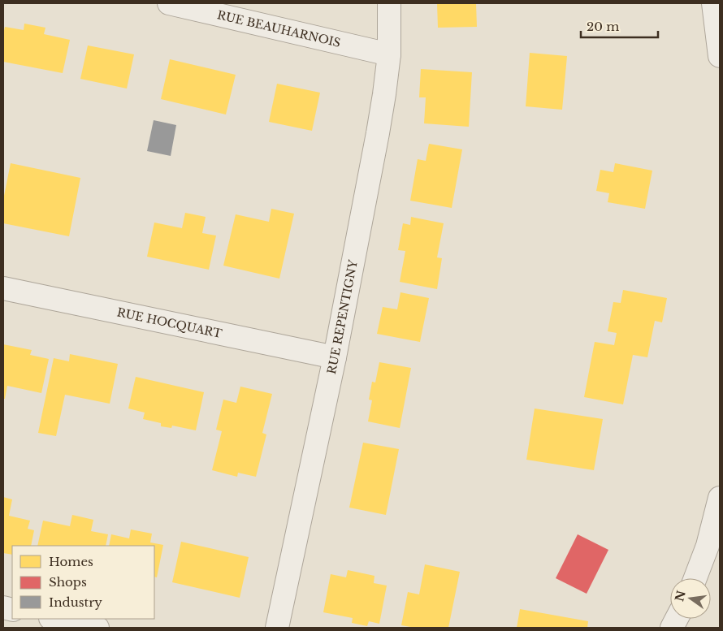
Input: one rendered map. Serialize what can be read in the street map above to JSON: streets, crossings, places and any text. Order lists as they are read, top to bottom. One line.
{"streets":{"street":["RUE BEAUHARNOIS","RUE REPENTIGNY","RUE HOCQUART"]},"crossings":[["RUE BEAUHARNOIS","RUE REPENTIGNY"],["RUE REPENTIGNY","RUE HOCQUART"]],"legend":["Homes","Shops","Industry"],"scale_bar":"20 m","north":"left"}
